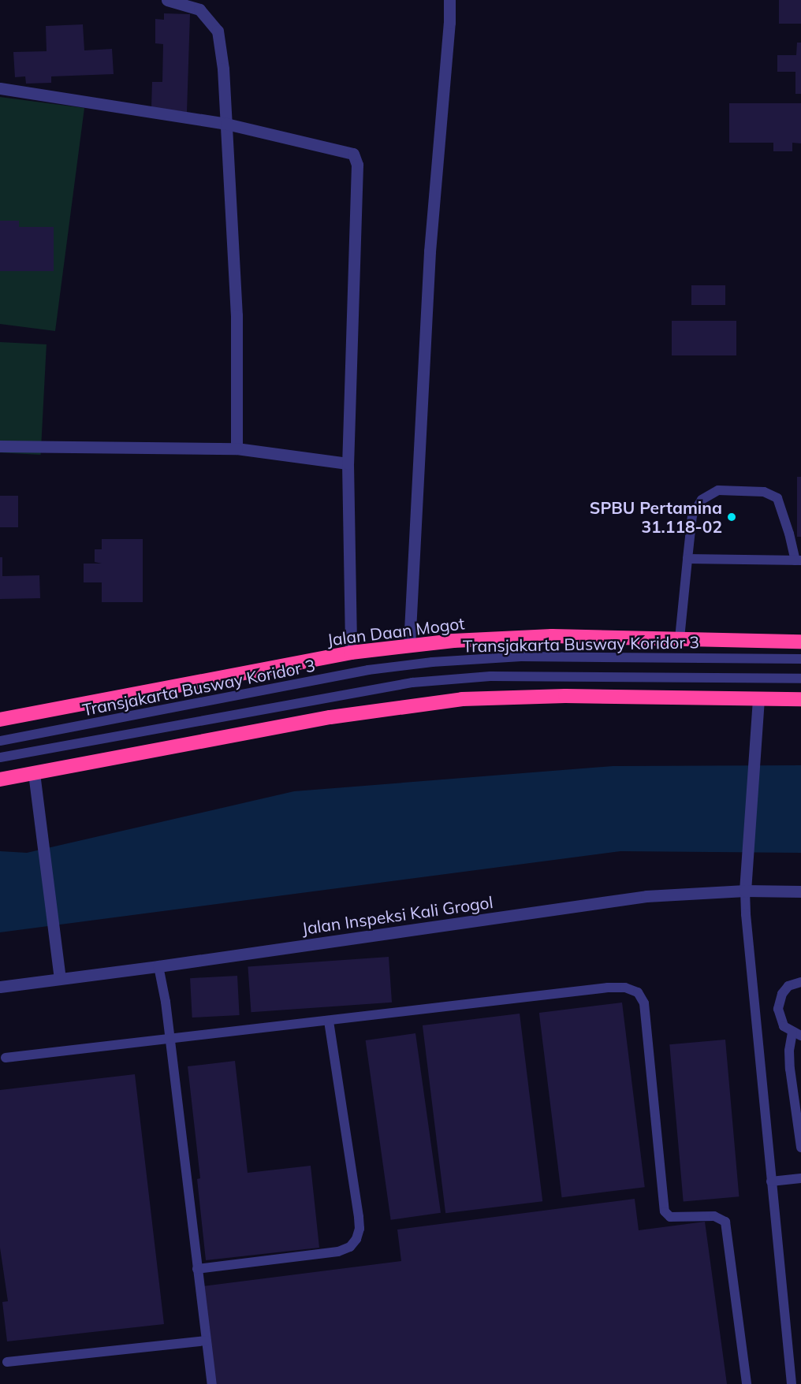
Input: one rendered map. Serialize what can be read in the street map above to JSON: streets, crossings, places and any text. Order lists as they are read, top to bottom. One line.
{"streets":{"highway":["Jalan Daan Mogot"],"street":["Jalan Inspeksi Kali Grogol"],"lane":["Transjakarta Busway Koridor 3"]},"places":["SPBU Pertamina 31.118-02"]}
